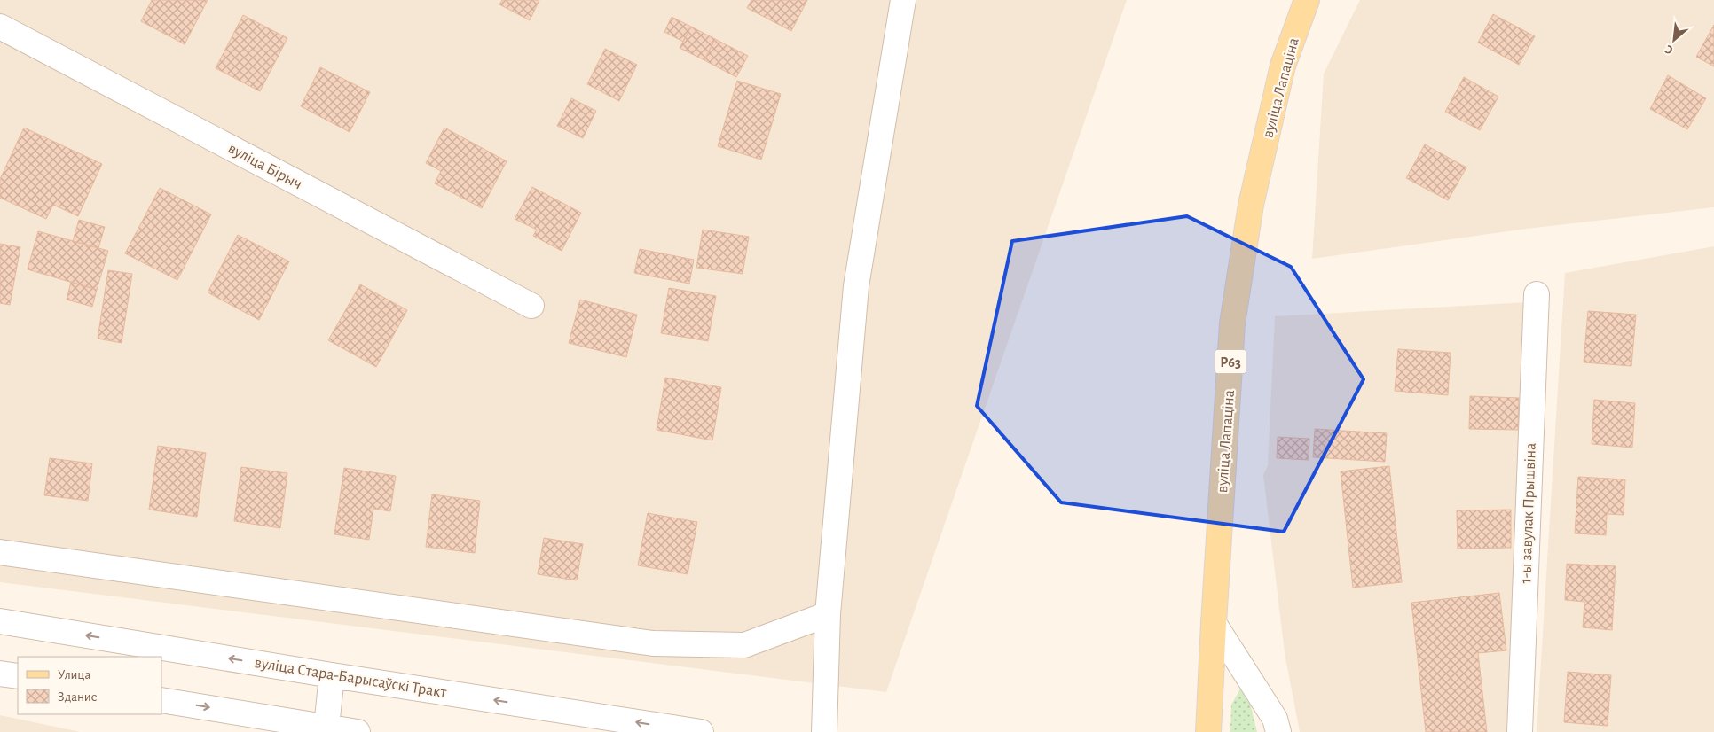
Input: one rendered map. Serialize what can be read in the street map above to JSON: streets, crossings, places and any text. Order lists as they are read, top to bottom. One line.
{"streets":{"main road":["вуліца Лапаціна","Р63"],"street":["вуліца Бірыч","1-ы завулак Прышвіна","вуліца Стара-Барысаўскі Тракт"]},"legend":["Улица","Здание"],"north":"bottom left"}
